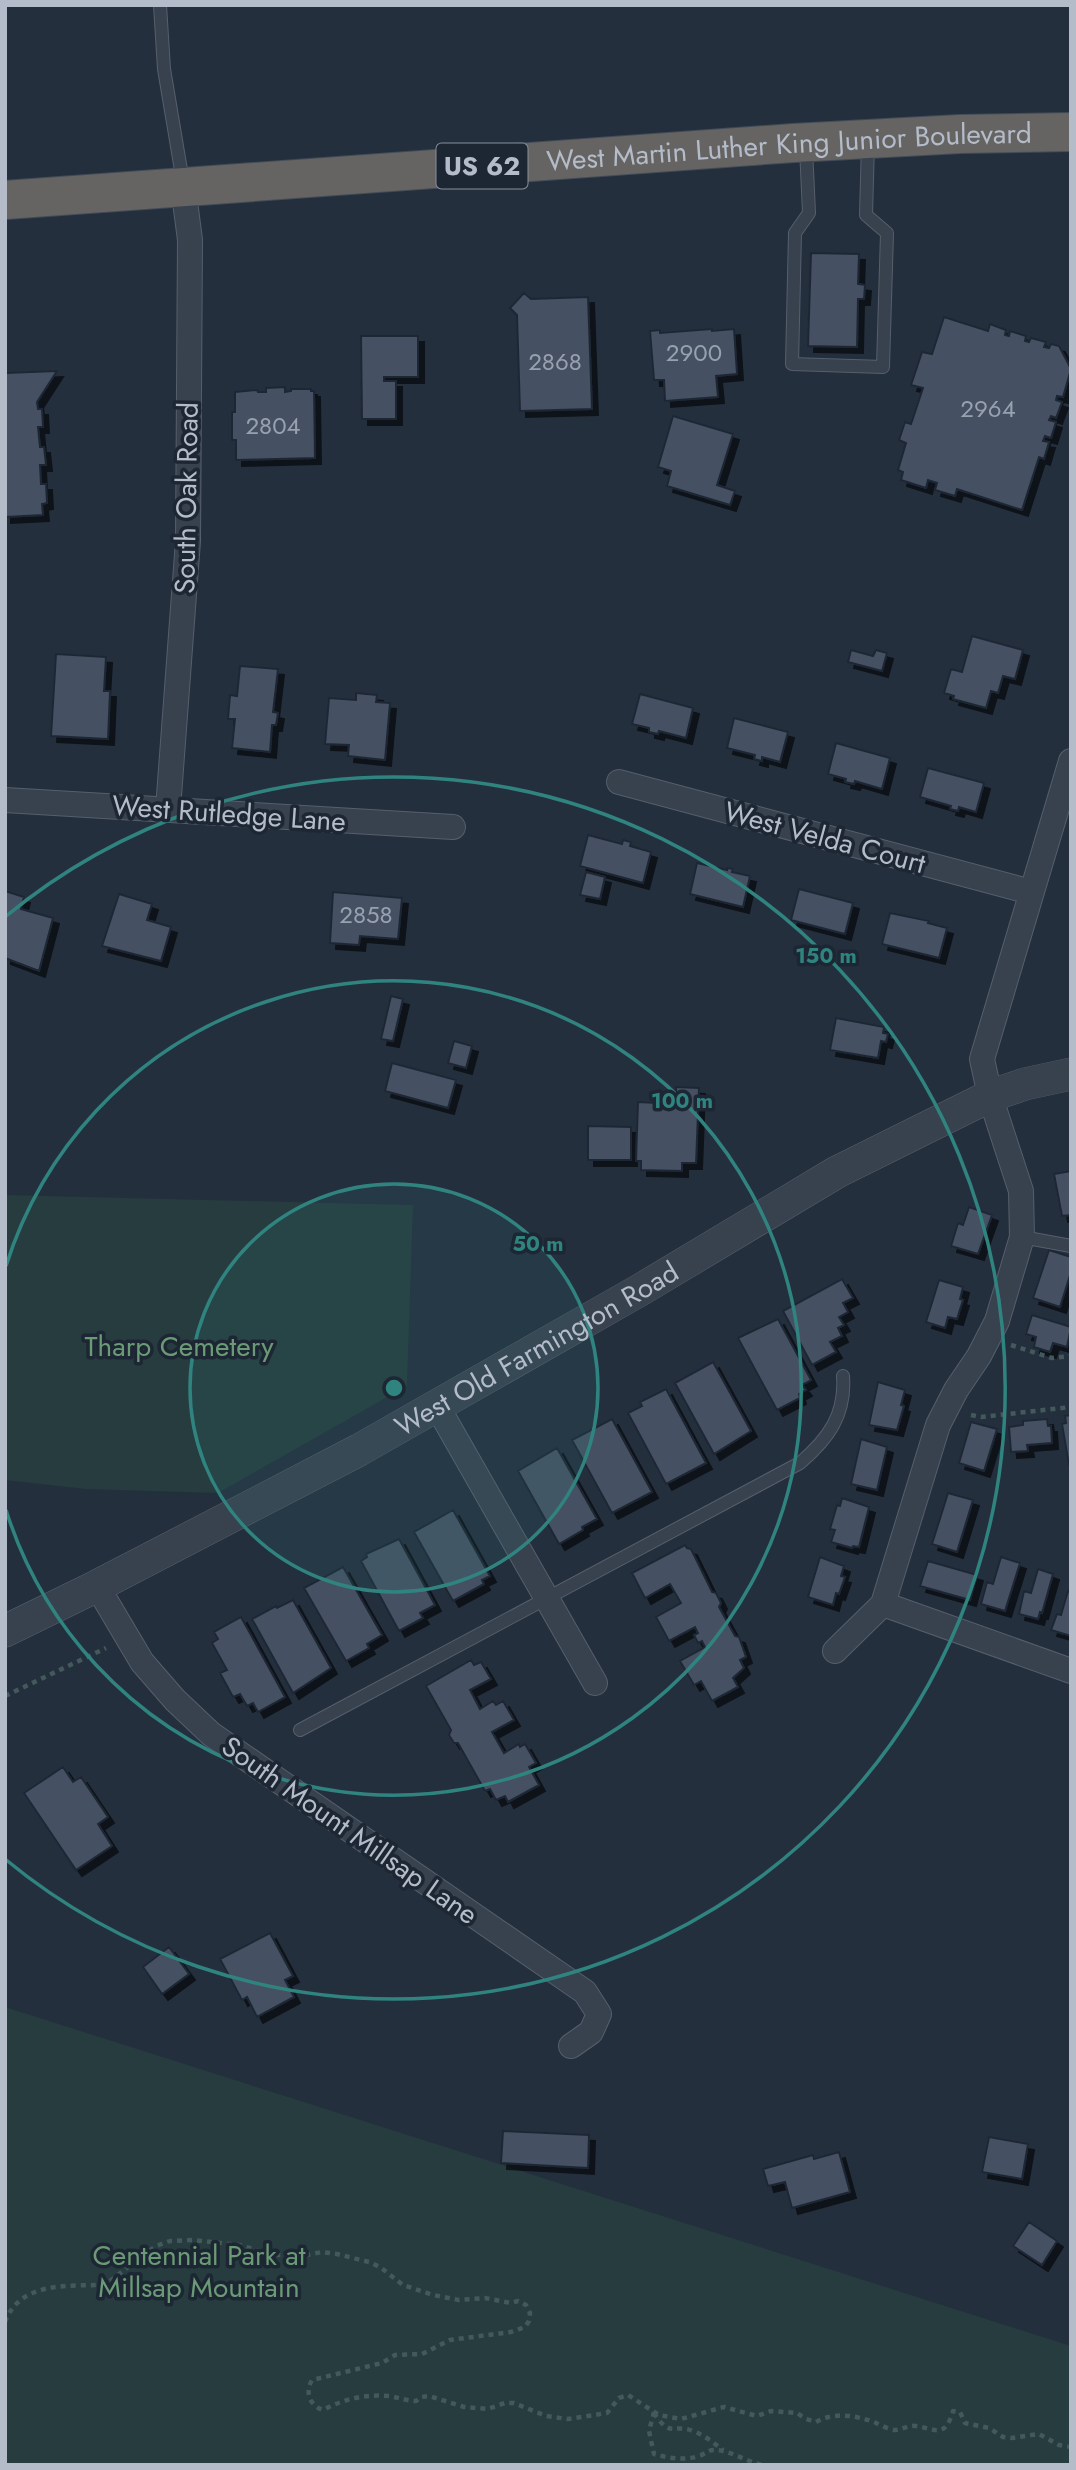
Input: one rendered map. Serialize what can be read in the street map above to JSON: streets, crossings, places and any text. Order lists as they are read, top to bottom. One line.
{"streets":{"highway":["West Martin Luther King Junior Boulevard","US 62"],"street":["South Oak Road","West Rutledge Lane","West Velda Court","West Old Farmington Road","South Mount Millsap Lane"]},"crossings":[["West Martin Luther King Junior Boulevard","South Oak Road"],["South Oak Road","West Rutledge Lane"],["West Old Farmington Road","South Mount Millsap Lane"]],"parks":["Tharp Cemetery","Centennial Park at Millsap Mountain"],"house_numbers":["2900","2868","2964","2804","2858"],"rings":["150 m","100 m","50 m"]}
